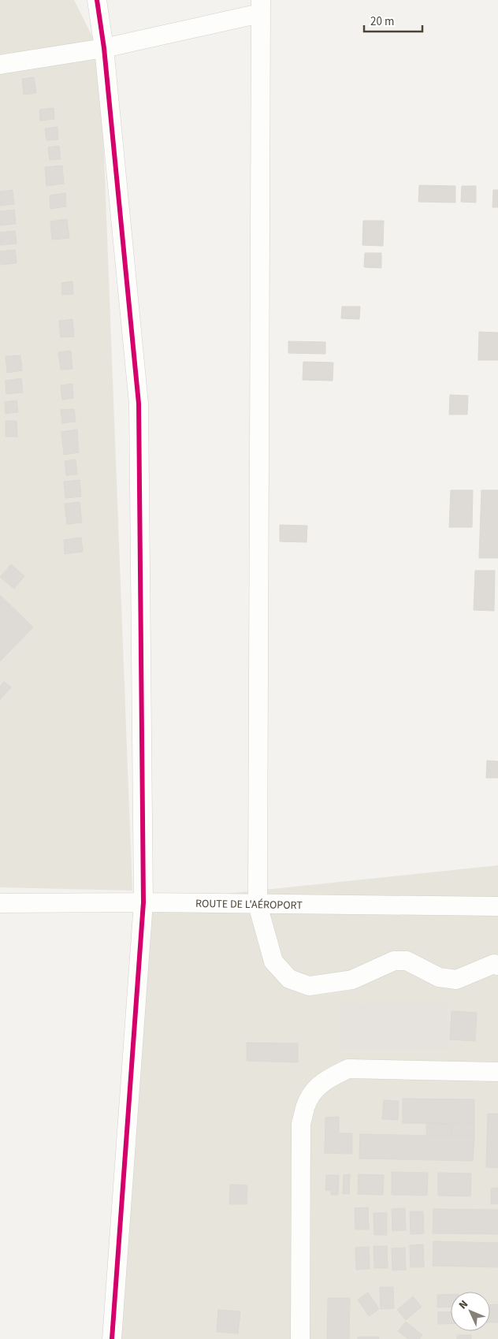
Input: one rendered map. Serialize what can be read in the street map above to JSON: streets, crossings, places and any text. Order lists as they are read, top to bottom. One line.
{"streets":{"street":["ROUTE DE L'AÉROPORT"]},"scale_bar":"20 m","north":"top left"}
